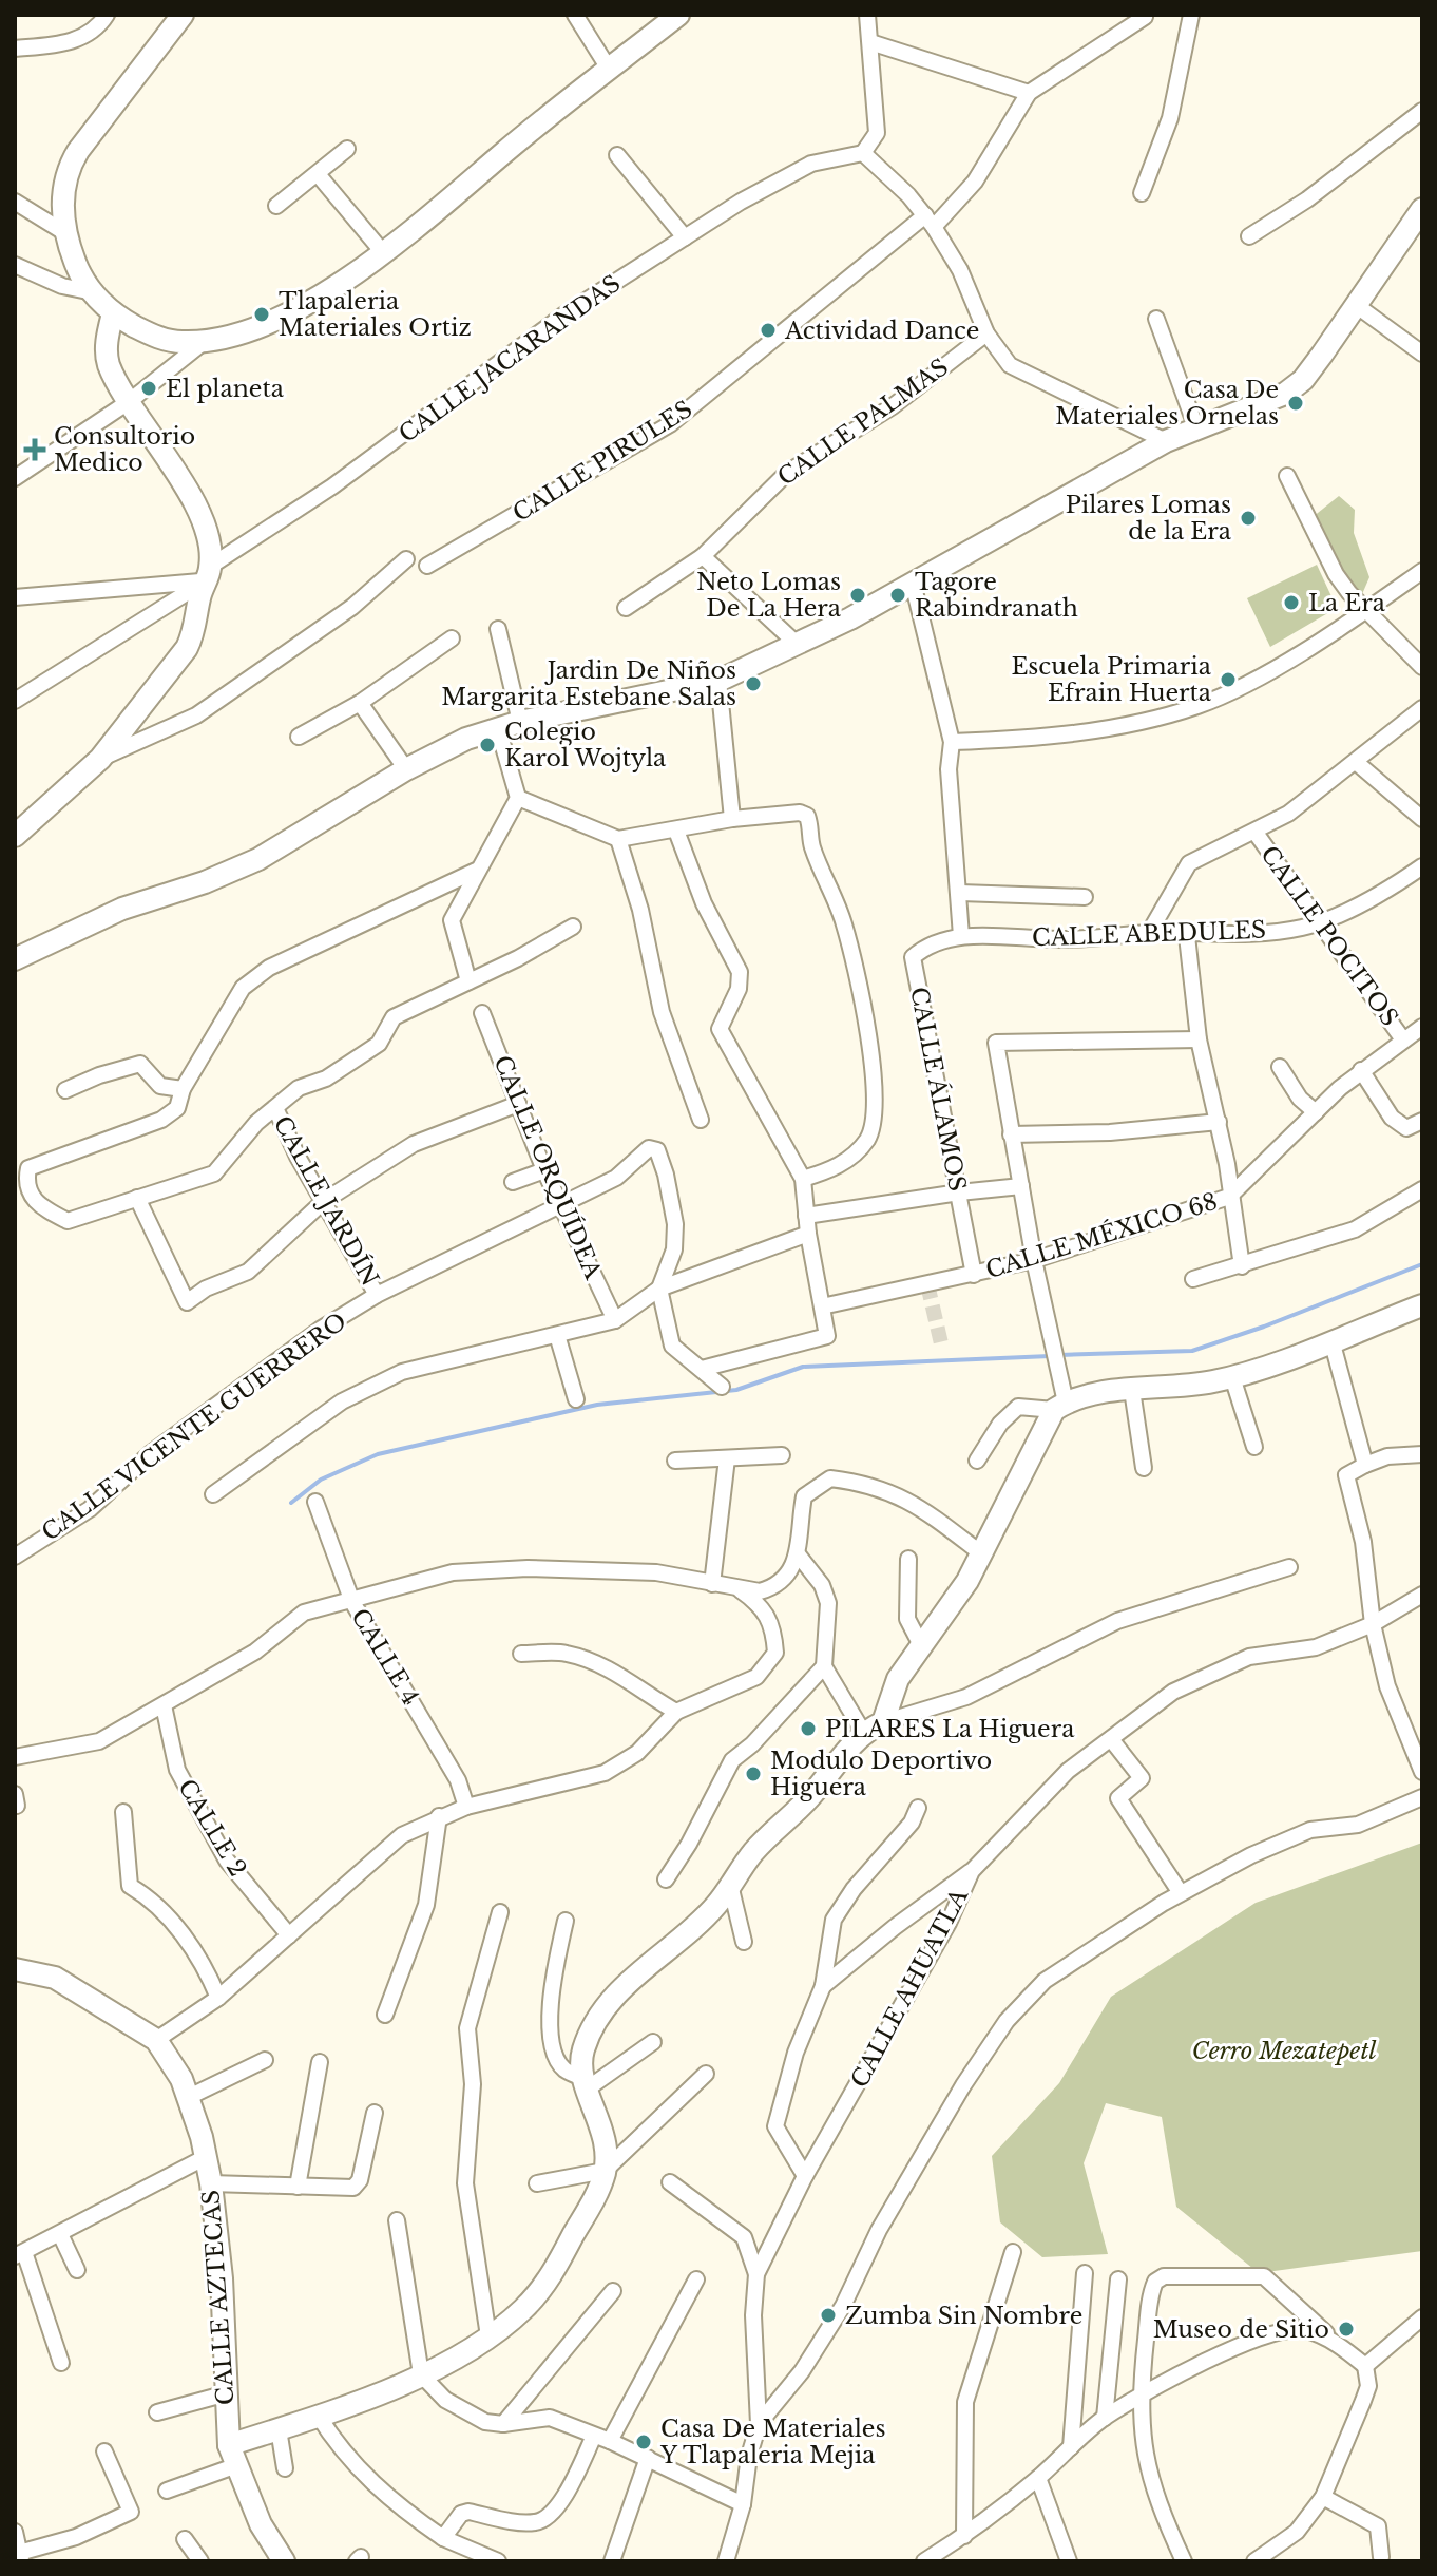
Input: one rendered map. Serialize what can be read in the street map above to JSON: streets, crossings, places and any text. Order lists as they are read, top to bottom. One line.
{"streets":{"street":["CALLE JACARANDAS","CALLE PALMAS","CALLE PIRULES","CALLE ABEDULES","CALLE POCITOS","CALLE ÁLAMOS","CALLE ORQUÍDEA","CALLE JARDÍN","CALLE MÉXICO 68","CALLE VICENTE GUERRERO","CALLE 4","CALLE 2","CALLE AHUATLA","CALLE AZTECAS"]},"crossings":[["CALLE ABEDULES","CALLE POCITOS"],["CALLE ABEDULES","CALLE ÁLAMOS"],["CALLE POCITOS","CALLE MÉXICO 68"],["CALLE ÁLAMOS","CALLE MÉXICO 68"],["CALLE ORQUÍDEA","CALLE VICENTE GUERRERO"],["CALLE JARDÍN","CALLE VICENTE GUERRERO"]],"parks":["Cerro Mezatepetl"],"places":{"other":["Tlapaleria Materiales Ortiz","Actividad Dance","El planeta","Casa De Materiales Ornelas","Pilares Lomas de la Era","Neto Lomas De La Hera","Tagore Rabindranath","La Era","Escuela Primaria Efrain Huerta","Jardin De Niños Margarita Estebane Salas","Colegio Karol Wojtyla","PILARES La Higuera","Modulo Deportivo Higuera","Zumba Sin Nombre","Museo de Sitio","Casa De Materiales Y Tlapaleria Mejia"],"health":["Consultorio Medico"]}}
